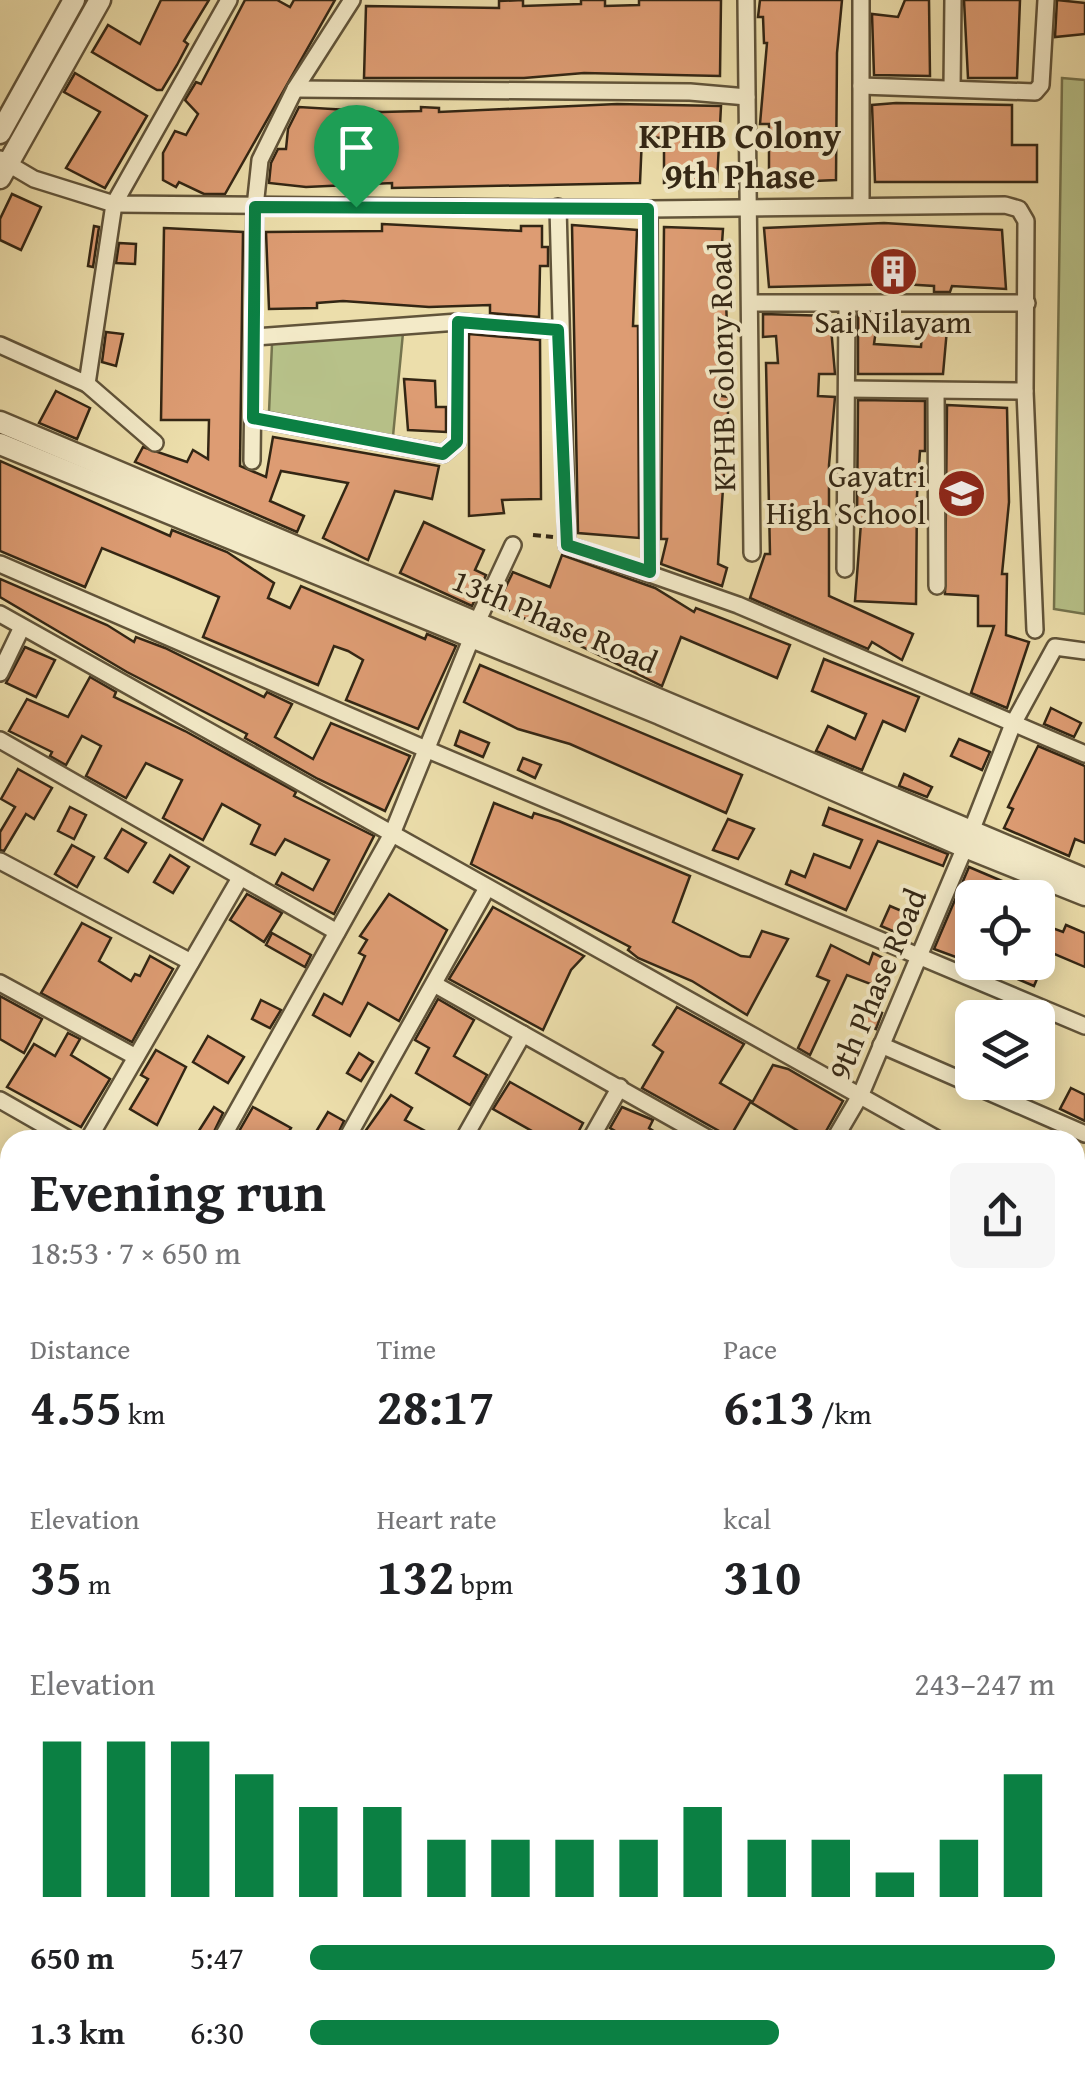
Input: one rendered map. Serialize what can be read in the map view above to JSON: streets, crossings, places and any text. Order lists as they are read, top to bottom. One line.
{"streets":{"street":["KPHB Colony Road","13th Phase Road","9th Phase Road"]},"crossings":[["13th Phase Road","9th Phase Road"]],"districts":["KPHB Colony 9th Phase"],"places":{"building":["Sai Nilayam"],"school or university":["Gayatri High School"]},"page":{"heading":["Evening run","18:53 · 7 × 650 m"],"stats":[["Distance","4.55 km"],["Time","28:17"],["Pace","6:13 /km"],["Elevation","35 m"],["Heart rate","132 bpm"],["kcal","310"]],"chart":["Elevation","243–247 m"],"list":[{"name":"650 m","note":"5:47"},{"name":"1.3 km","note":"6:30"}]}}
